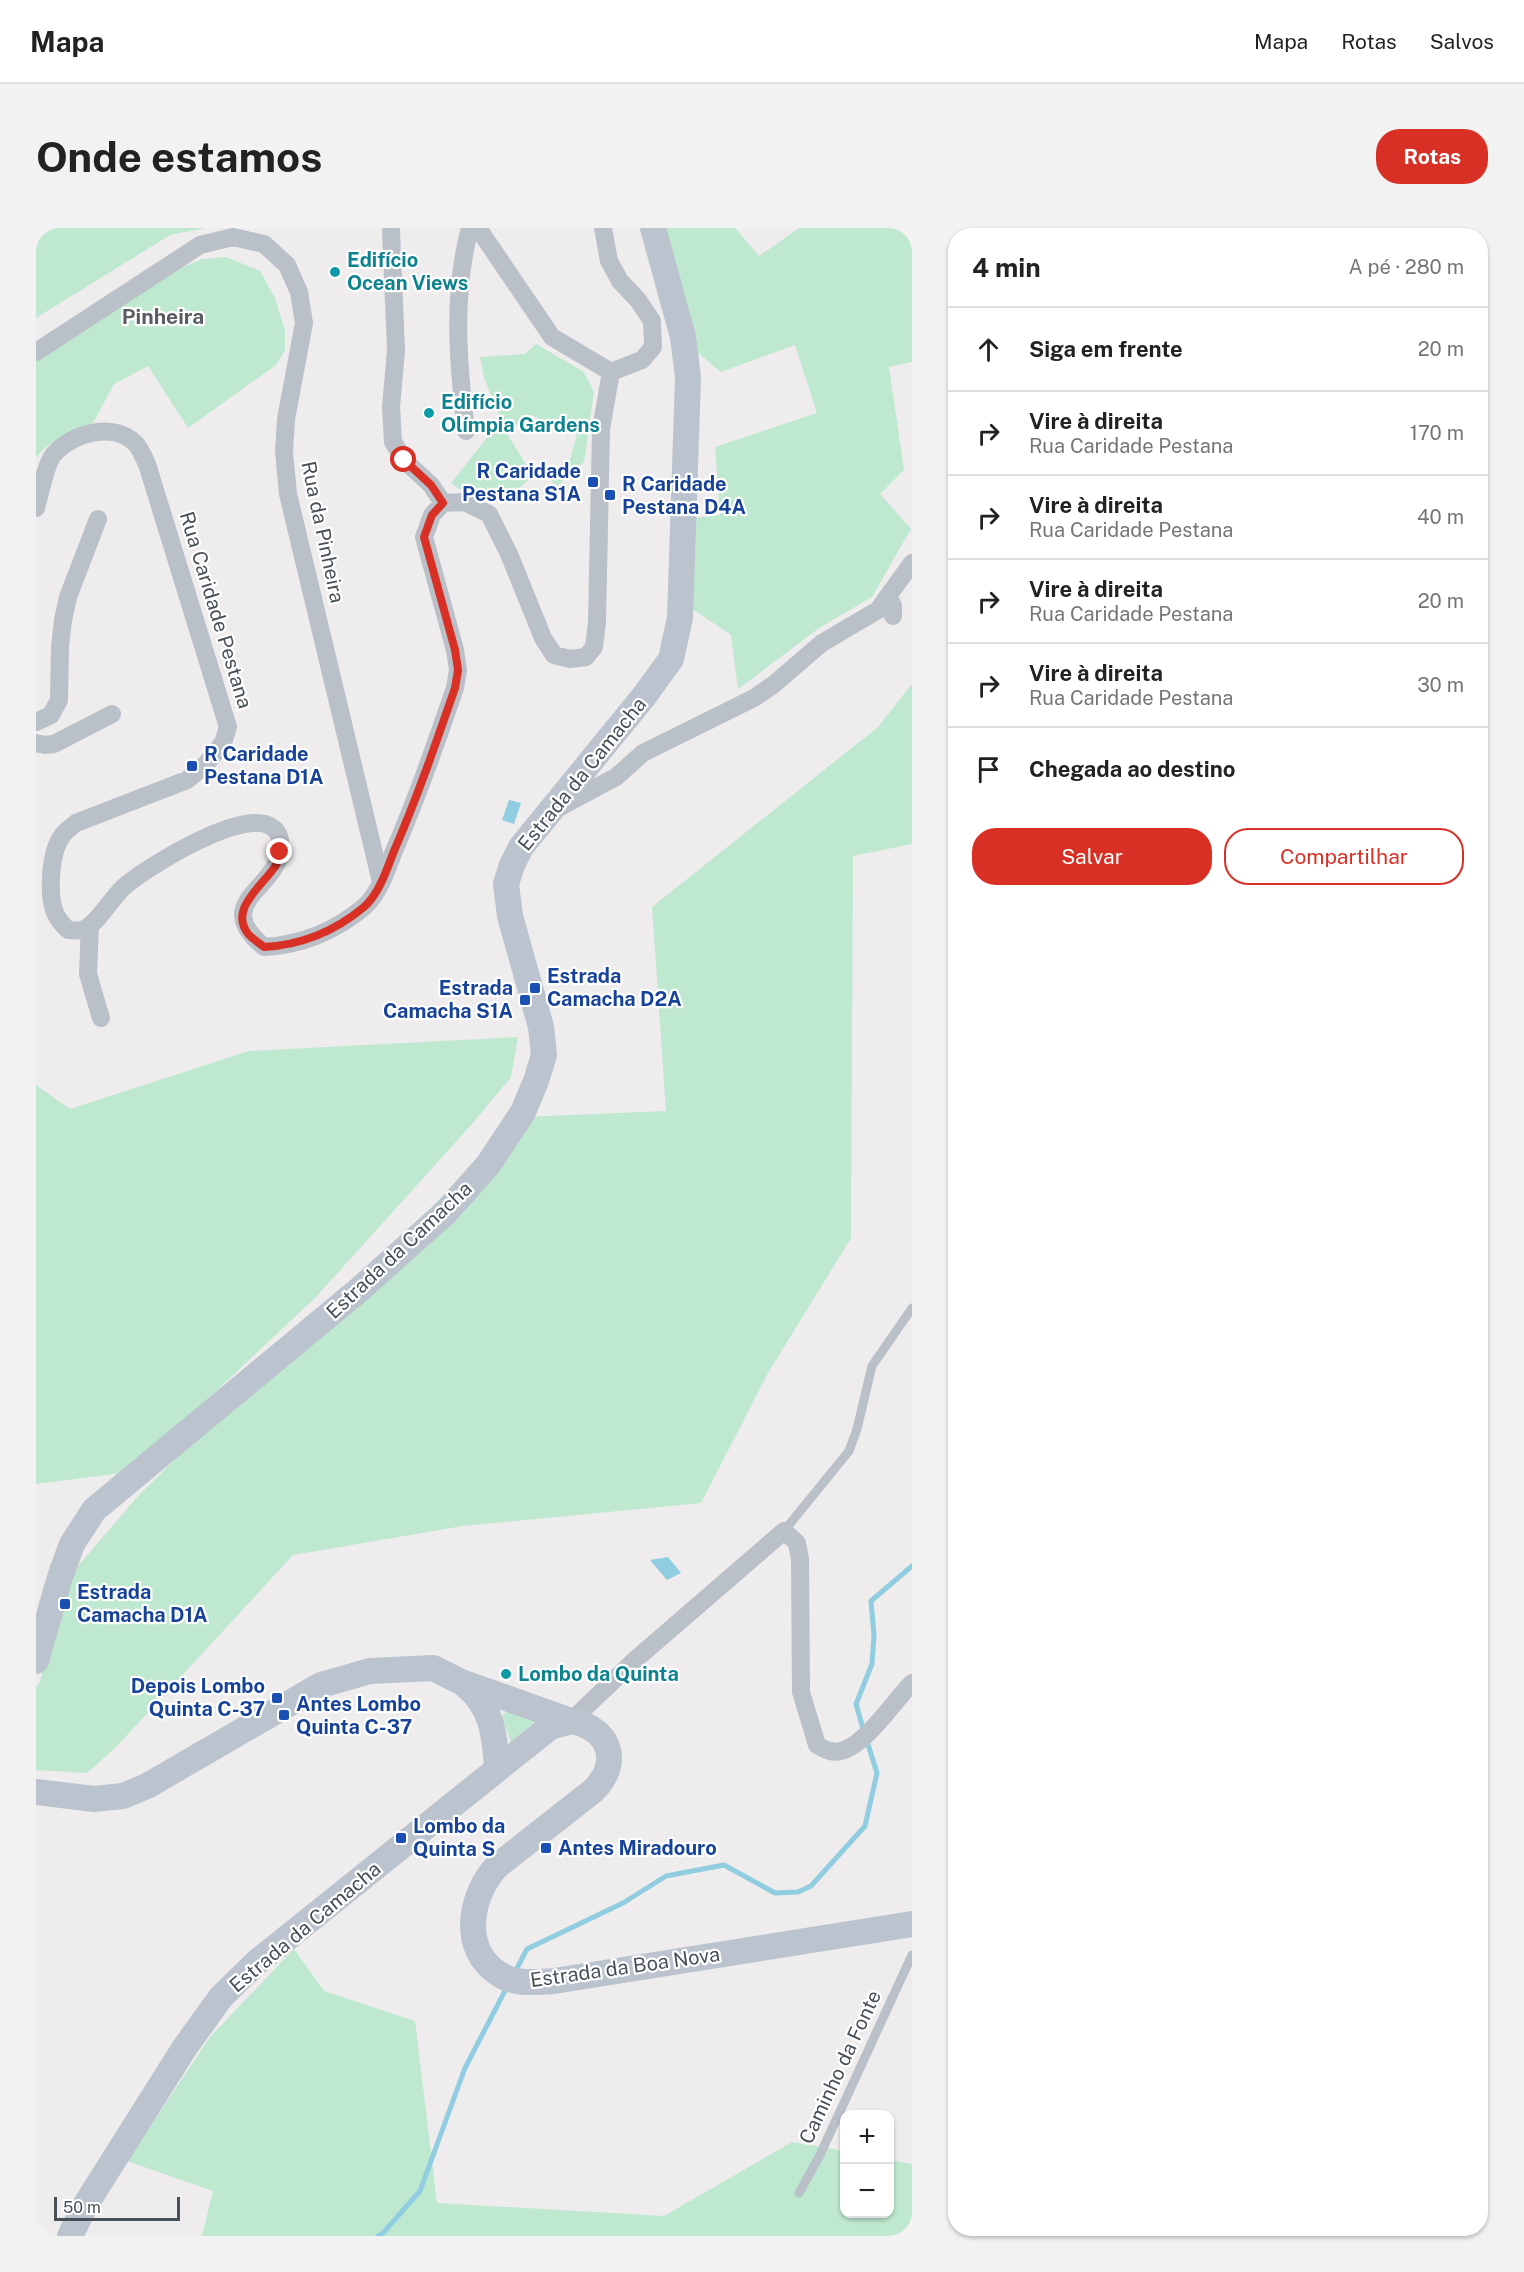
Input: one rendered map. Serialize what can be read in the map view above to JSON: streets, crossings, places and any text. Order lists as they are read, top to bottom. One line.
{"streets":{"street":["Rua da Pinheira","Rua Caridade Pestana","Estrada da Camacha","Estrada da Boa Nova"],"lane":["Caminho da Fonte"]},"crossings":[["Estrada da Camacha","Estrada da Boa Nova"]],"districts":["Pinheira"],"places":{"other":["Edifício Ocean Views","Edifício Olímpia Gardens","Lombo da Quinta"],"transit":["R Caridade Pestana S1A","R Caridade Pestana D4A","R Caridade Pestana D1A","Estrada Camacha D2A","Estrada Camacha S1A","Estrada Camacha D1A","Depois Lombo Quinta C-37","Antes Lombo Quinta C-37","Lombo da Quinta S","Antes Miradouro"]},"scale_bar":"50 m","page":{"header":"Mapa","nav":["Mapa","Rotas","Salvos"],"buttons":["Rotas",["Salvar","Compartilhar"]],"title":"Onde estamos","heading":["4 min","A pé · 280 m"],"list":[["Siga em frente","20 m"],["Vire à direita","Rua Caridade Pestana","170 m"],["Vire à direita","Rua Caridade Pestana","40 m"],["Vire à direita","Rua Caridade Pestana","20 m"],["Vire à direita","Rua Caridade Pestana","30 m"],"Chegada ao destino"],"map_buttons":["+","−"],"scale":"50 m"}}
